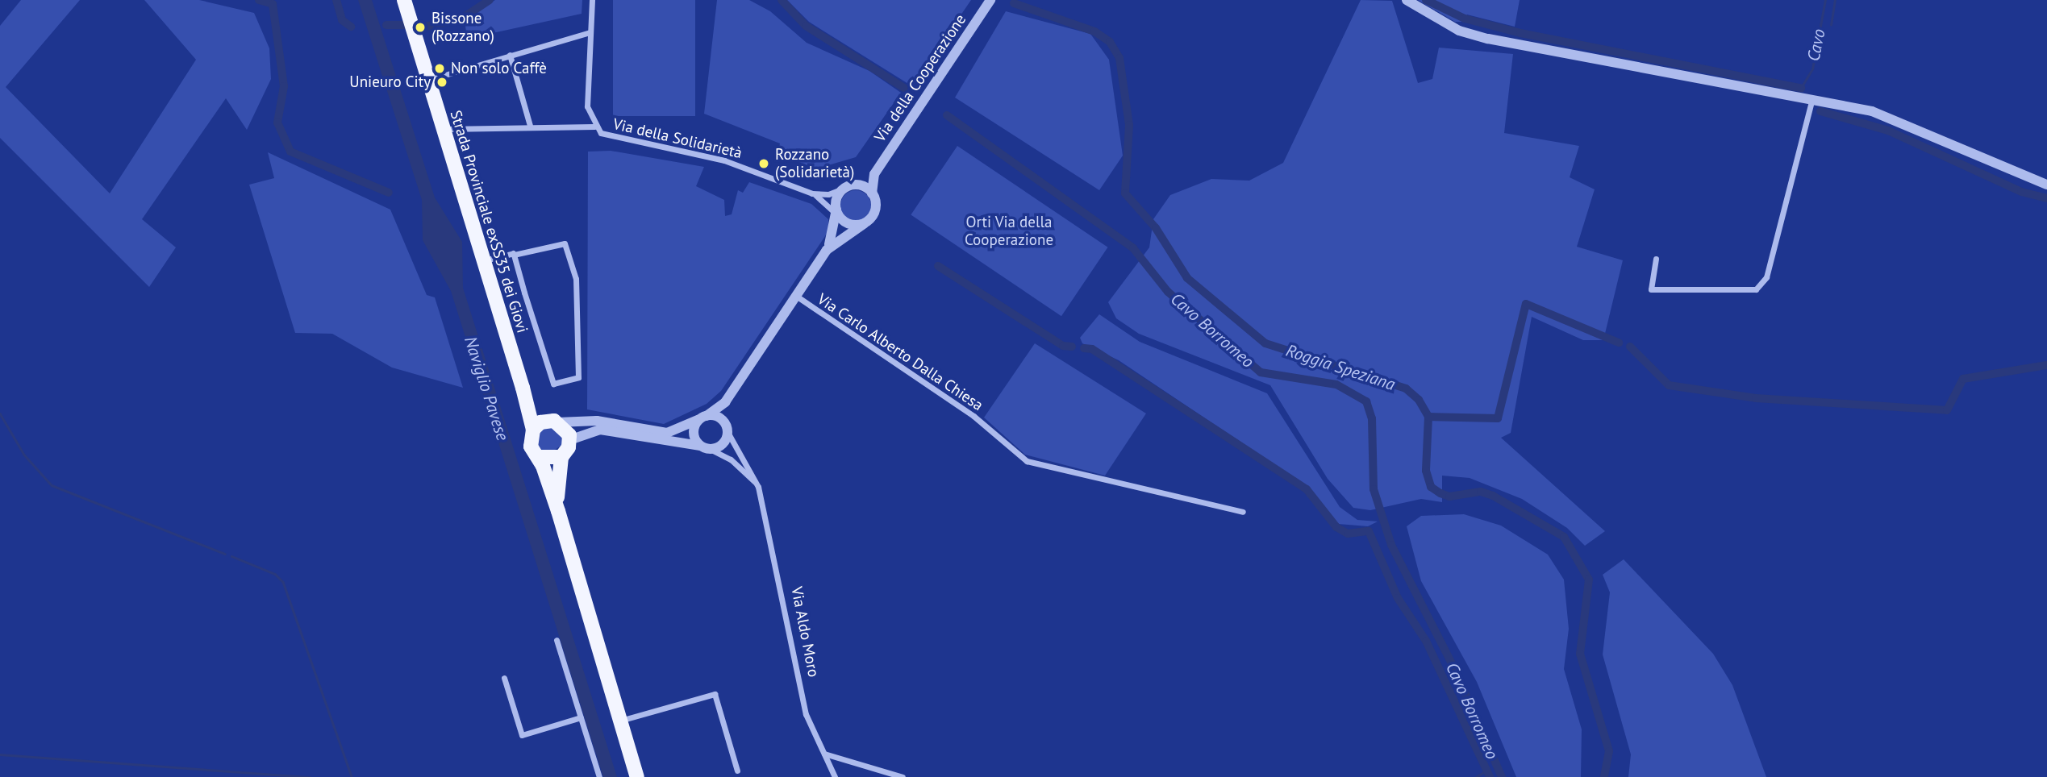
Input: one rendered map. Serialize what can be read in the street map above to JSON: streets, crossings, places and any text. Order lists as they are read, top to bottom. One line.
{"streets":{"main road":["Strada Provinciale exSS35 dei Giovi"],"street":["Via della Cooperazione","Via della Solidarietà","Via Carlo Alberto Dalla Chiesa","Via Aldo Moro"]},"crossings":[["Via della Cooperazione","Via della Solidarietà"]],"water":["Cavo","Cavo Borromeo","Roggia Speziana","Naviglio Pavese"],"parks":["Orti Via della Cooperazione"],"places":["Bissone (Rozzano)","Non solo Caffè","Unieuro City","Rozzano (Solidarietà)"]}
